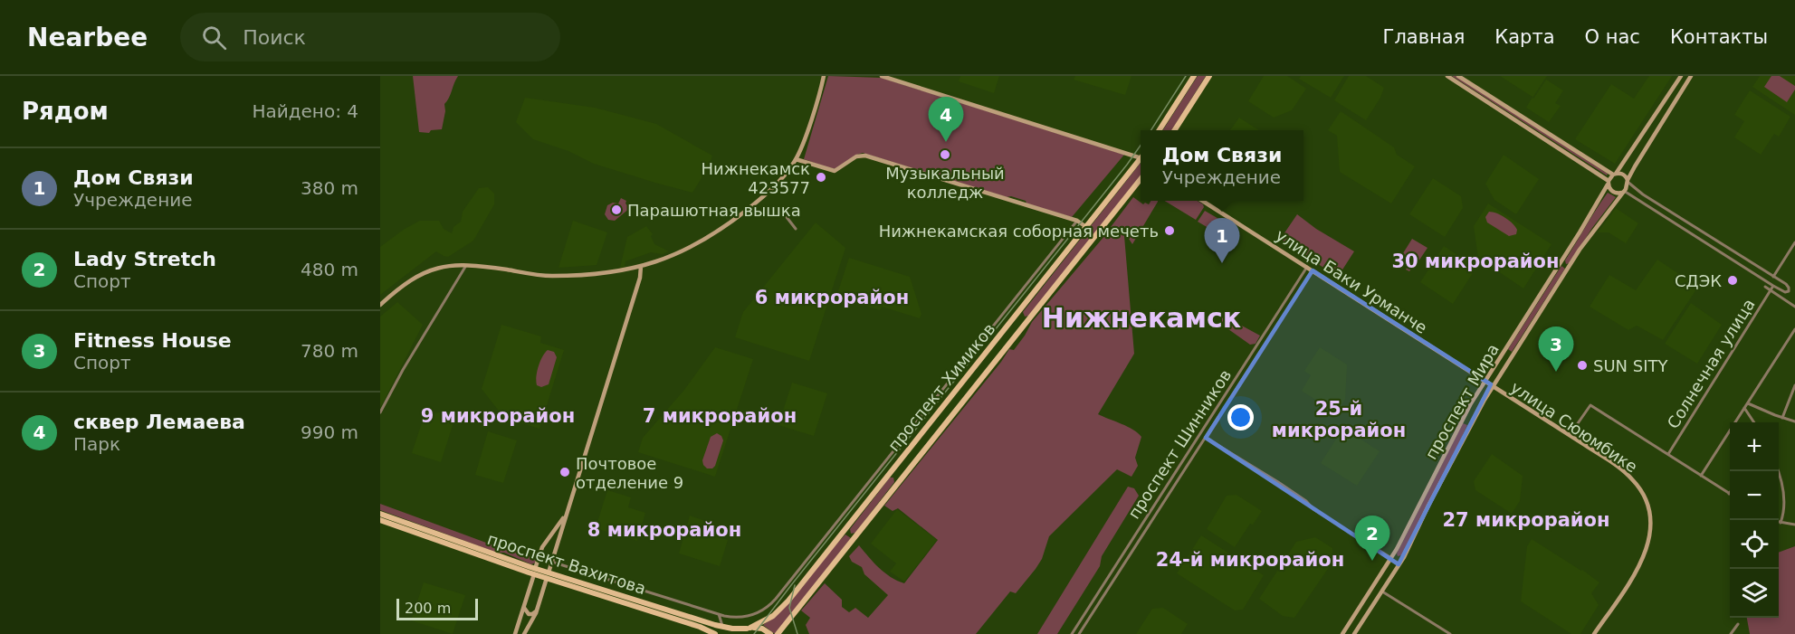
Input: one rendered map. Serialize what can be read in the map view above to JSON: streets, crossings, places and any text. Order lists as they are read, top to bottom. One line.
{"streets":{"main road":["проспект Химиков","проспект Вахитова"],"street":["улица Баки Урманче","Солнечная улица","проспект Мира","улица Сююмбике","проспект Шинников"]},"crossings":[["улица Баки Урманче","проспект Мира"],["улица Баки Урманче","улица Сююмбике"],["улица Баки Урманче","проспект Шинников"],["Солнечная улица","улица Сююмбике"],["проспект Химиков","проспект Вахитова"],["проспект Мира","улица Сююмбике"]],"districts":["30 микрорайон","6 микрорайон","Нижнекамск","25-й микрорайон","9 микрорайон","7 микрорайон","27 микрорайон","8 микрорайон","24-й микрорайон"],"places":["Музыкальный колледж","Нижнекамск 423577","Парашютная вышка","Нижнекамская соборная мечеть","СДЭК","SUN SITY","Почтовое отделение 9"],"scale_bar":"200 m","page":{"header":"Nearbee","search":"Поиск","nav":["Главная","Карта","О нас","Контакты"],"heading":["Рядом","Найдено: 4"],"pins":["4","1","3","2"],"popup":["Дом Связи","Учреждение"],"list":[{"mark":"1","name":"Дом Связи","note":"Учреждение","value":"380 m"},{"mark":"2","name":"Lady Stretch","note":"Спорт","value":"480 m"},{"mark":"3","name":"Fitness House","note":"Спорт","value":"780 m"},{"mark":"4","name":"сквер Лемаева","note":"Парк","value":"990 m"}],"map_buttons":["+","−"],"scale":"200 m"}}
